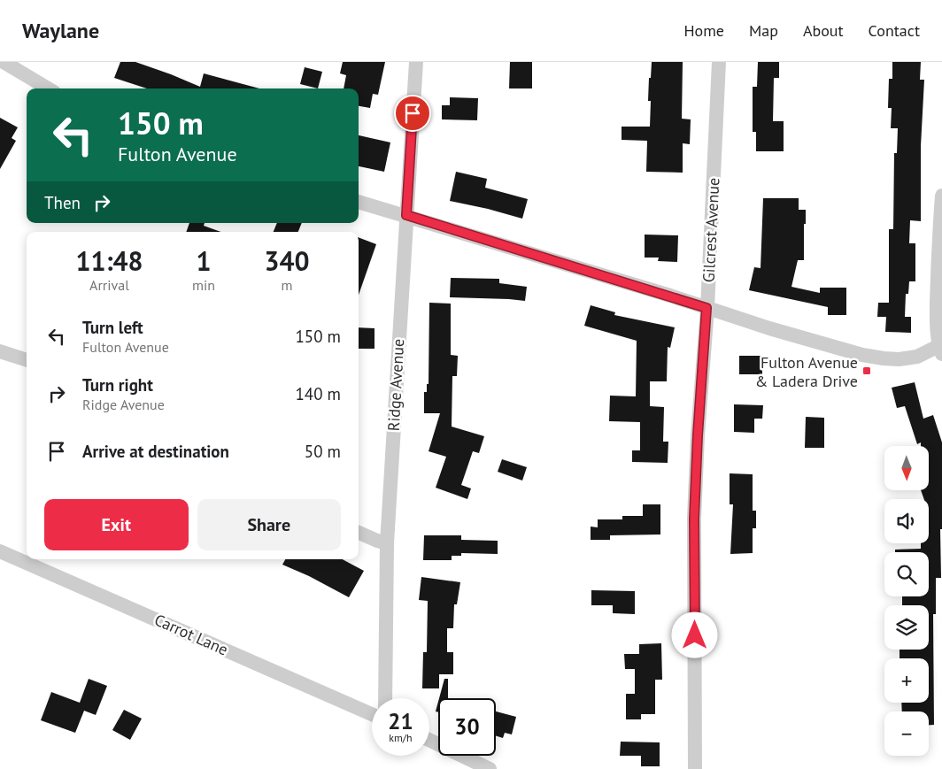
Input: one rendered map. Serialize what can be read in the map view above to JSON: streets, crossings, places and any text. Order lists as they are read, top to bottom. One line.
{"streets":{"street":["Gilcrest Avenue","Ridge Avenue","Carrot Lane"]},"places":{"transit":["Fulton Avenue & Ladera Drive"]},"north":"bottom","page":{"header":"Waylane","nav":["Home","Map","About","Contact"],"turn":["150 m","Fulton Avenue"],"then":"Then","eta":["11:48","Arrival","1","min","340","m"],"list":[{"name":"Turn left","note":"Fulton Avenue","value":"150 m"},{"name":"Turn right","note":"Ridge Avenue","value":"140 m"},{"name":"Arrive at destination","value":"50 m"}],"map_buttons":["+","−"],"buttons":["Exit","Share"],"speed":"21 km/h","limit":"30"}}
